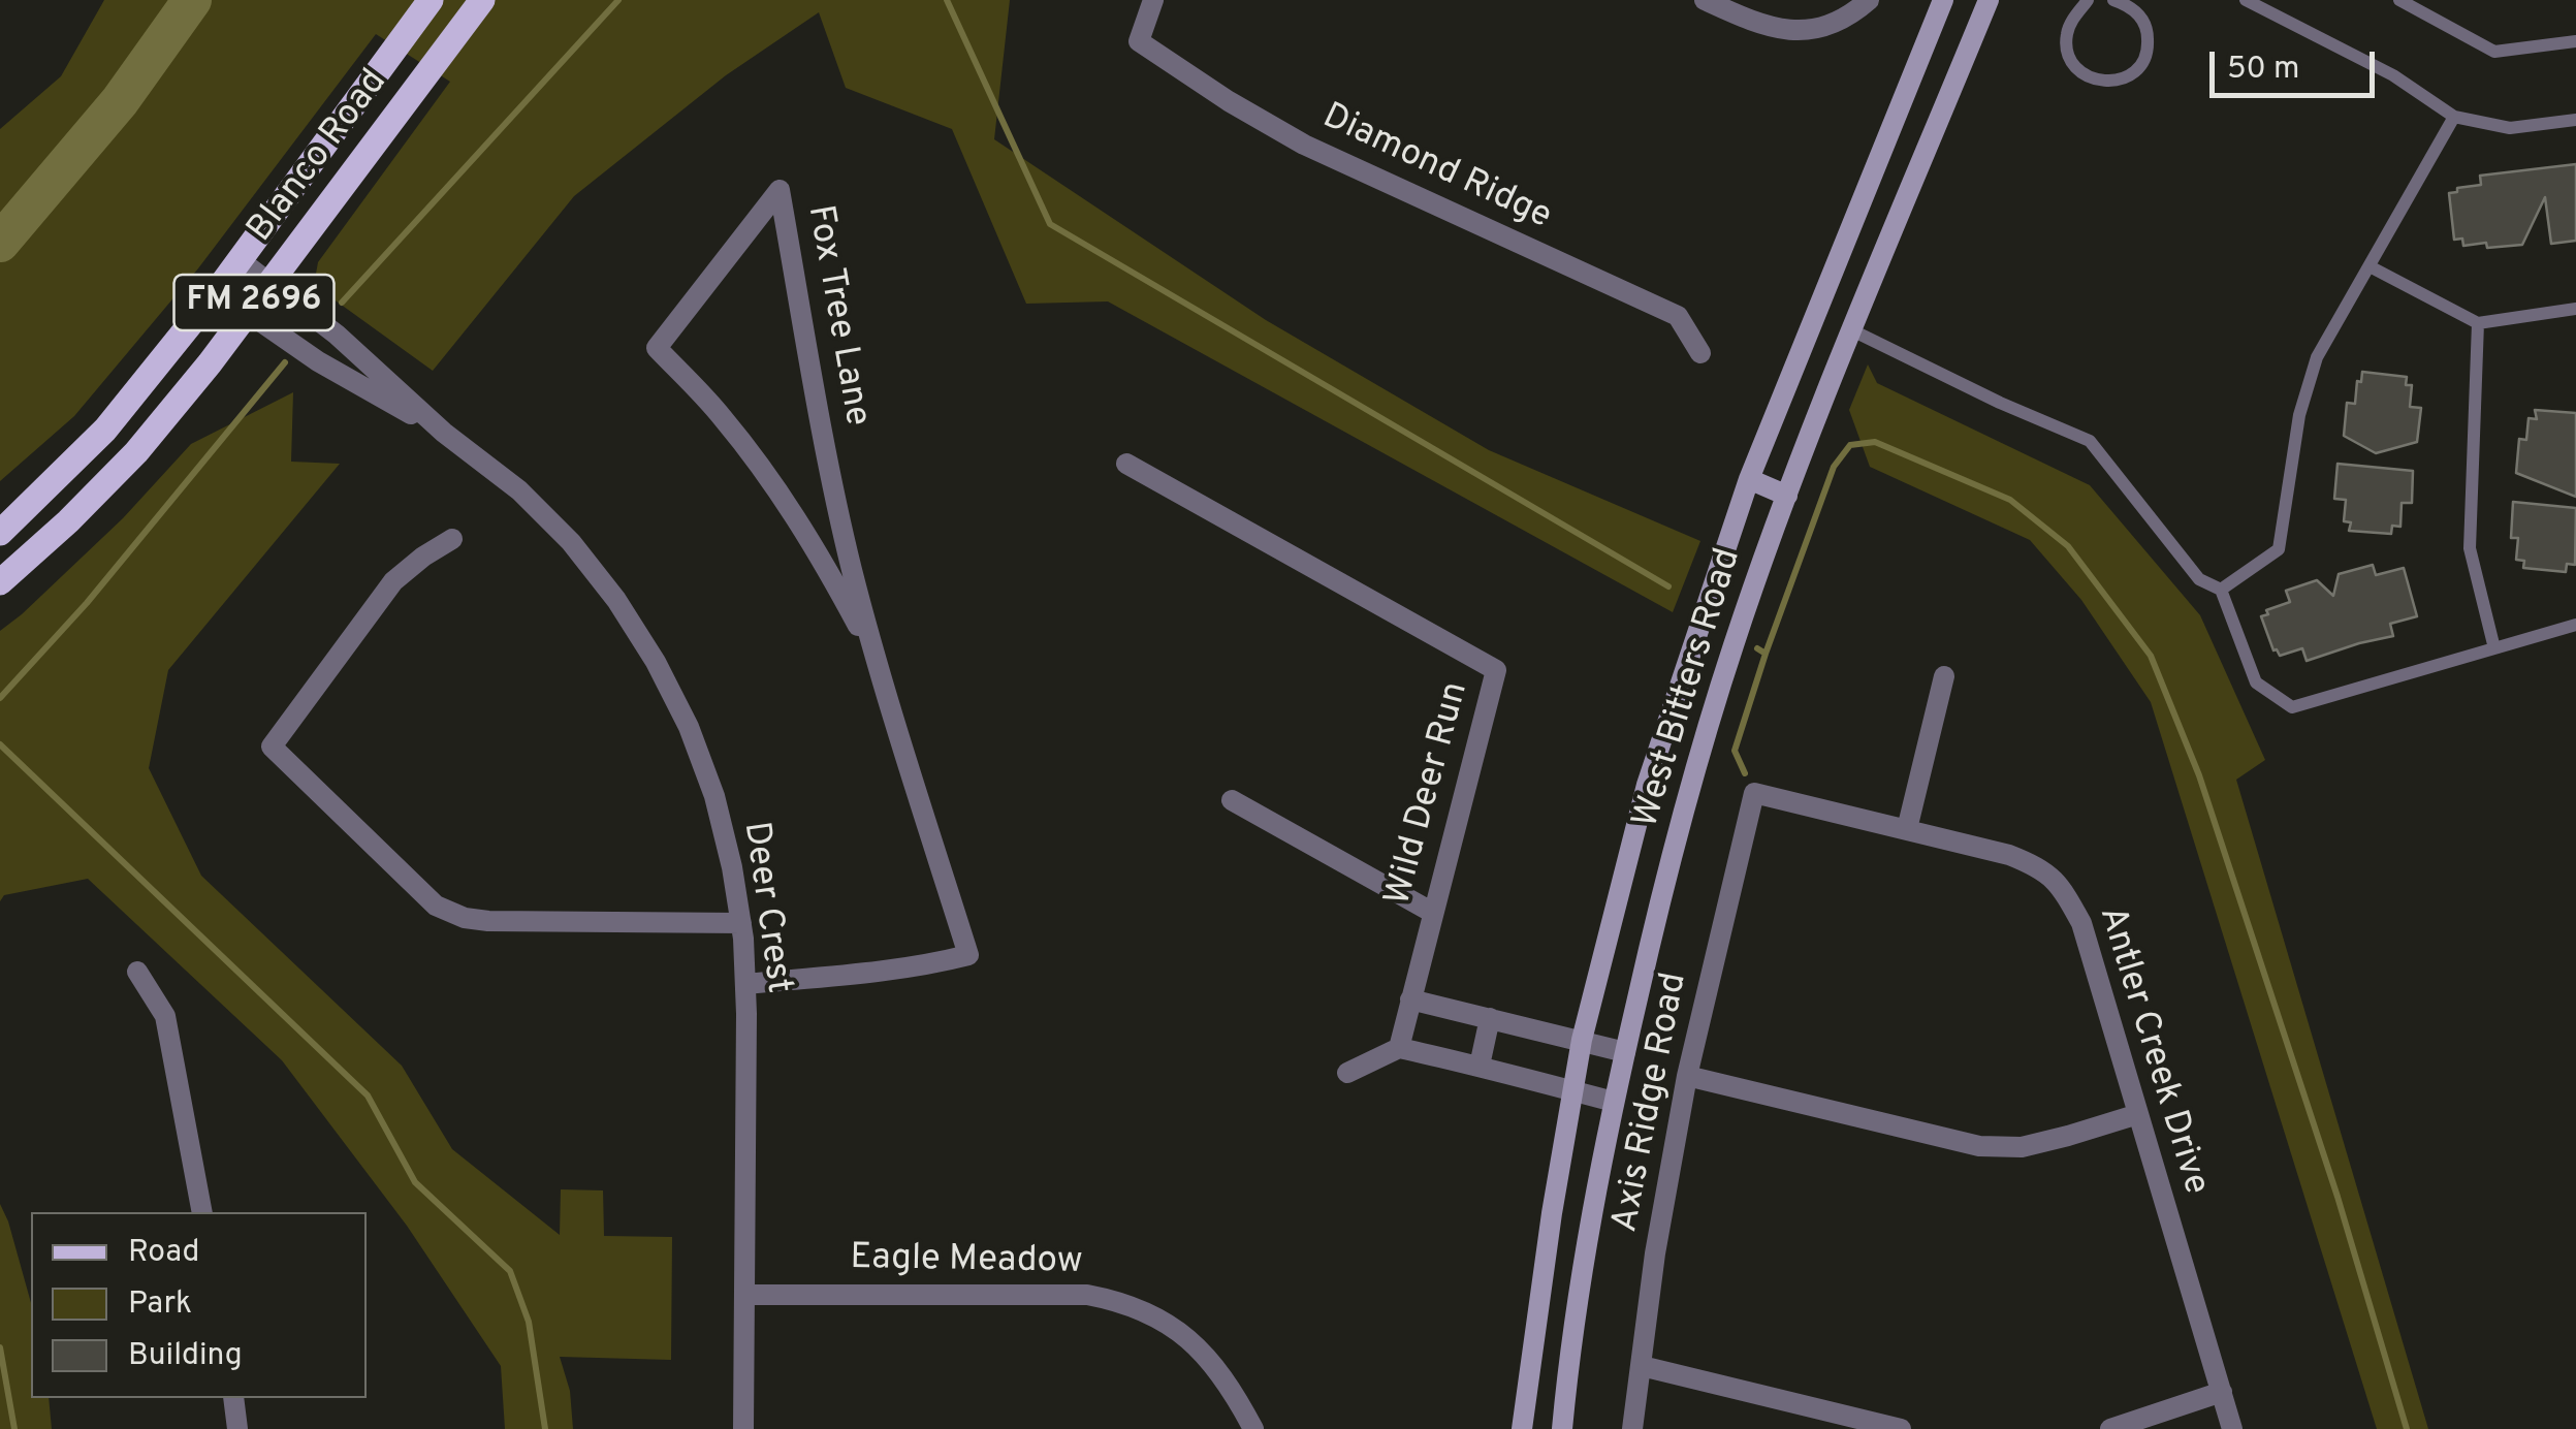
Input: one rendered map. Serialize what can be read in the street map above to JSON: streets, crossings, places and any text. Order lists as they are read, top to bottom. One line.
{"streets":{"main road":["Blanco Road","FM 2696","West Bitters Road"],"street":["Diamond Ridge","Fox Tree Lane","Wild Deer Run","Deer Crest","Antler Creek Drive","Axis Ridge Road","Eagle Meadow"]},"crossings":[["Blanco Road","Deer Crest"],["Fox Tree Lane","Deer Crest"],["Deer Crest","Eagle Meadow"],["Antler Creek Drive","Axis Ridge Road"]],"legend":["Road","Park","Building"],"scale_bar":"50 m"}
